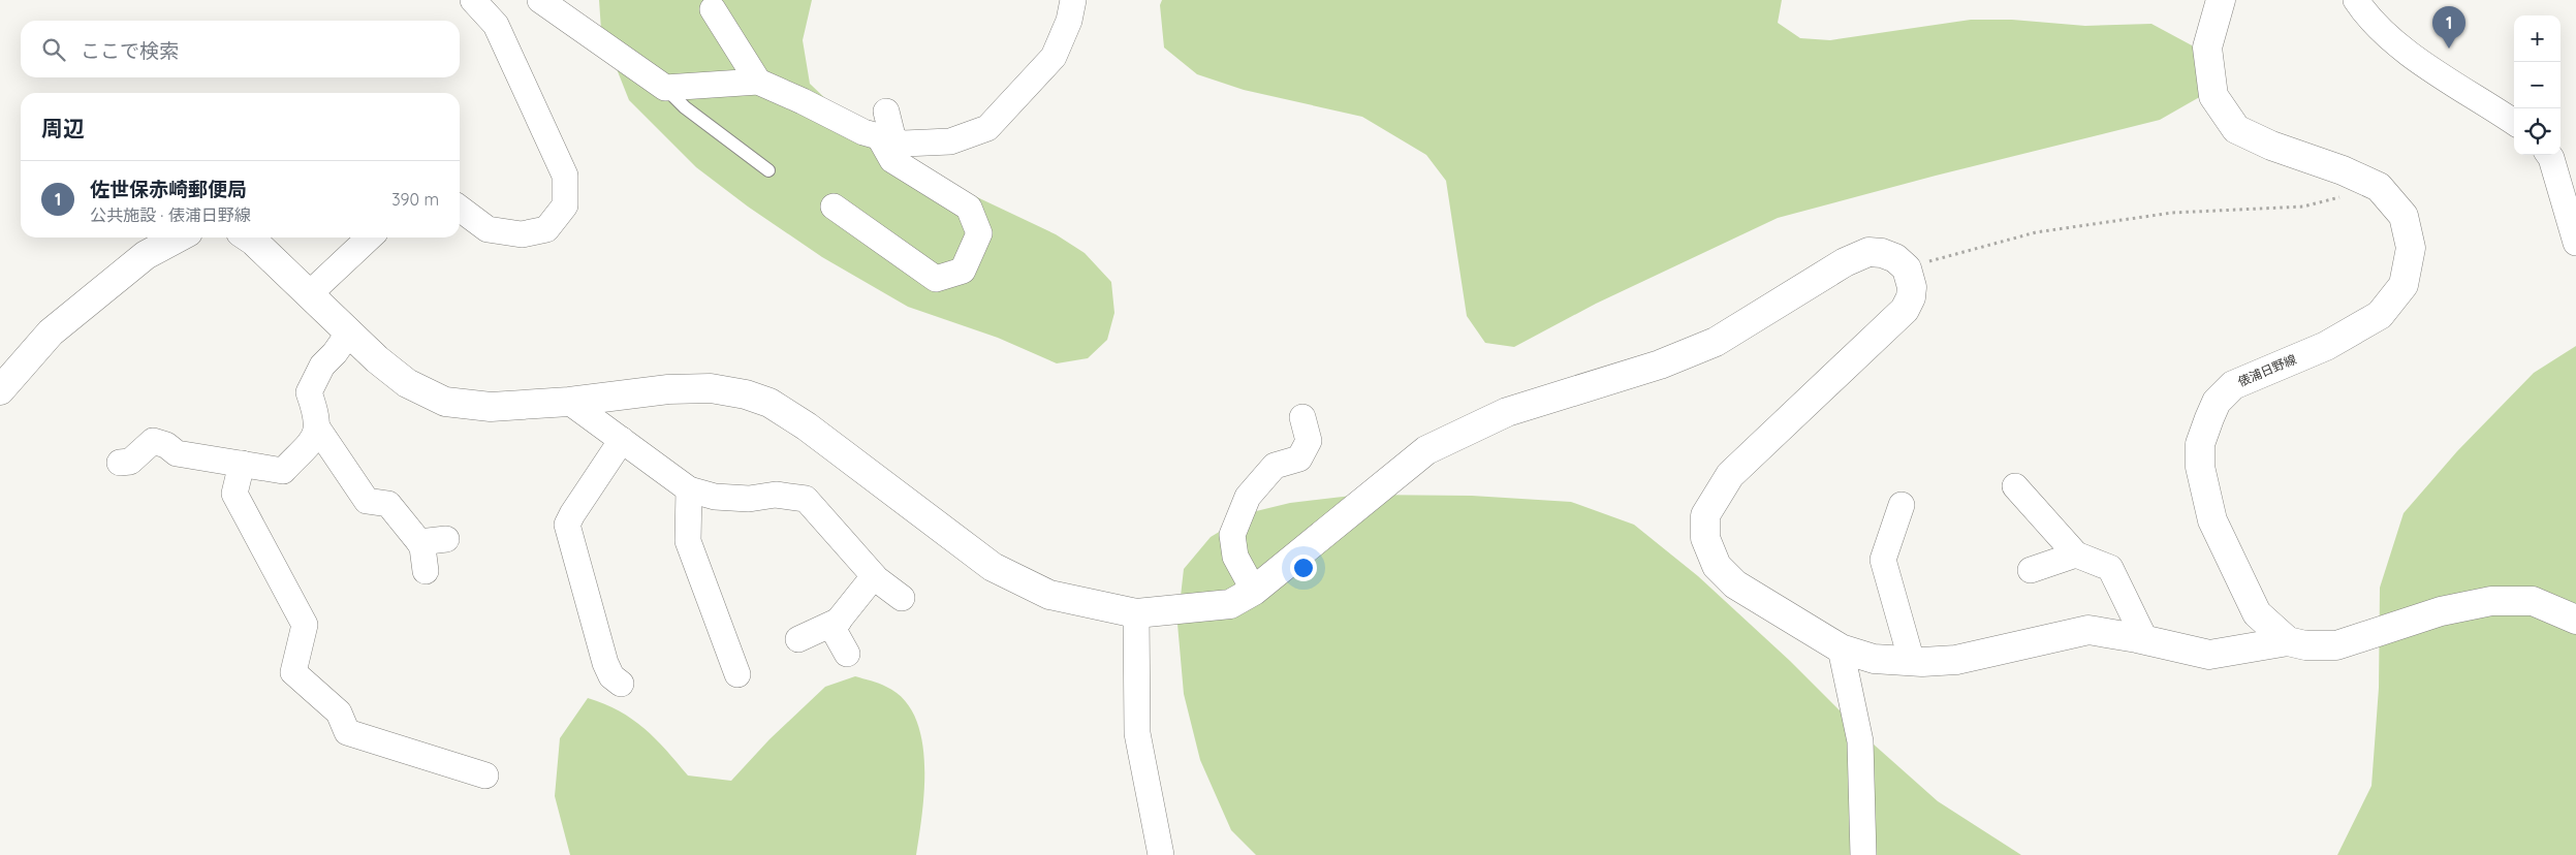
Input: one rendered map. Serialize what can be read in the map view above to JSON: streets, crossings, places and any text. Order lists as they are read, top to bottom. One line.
{"streets":{"street":["俵浦日野線"]},"page":{"pins":"1","map_buttons":["+","−"],"search":"ここで検索","heading":"周辺","list":[{"mark":"1","name":"佐世保赤崎郵便局","note":"公共施設 · 俵浦日野線","value":"390 m"}]}}
